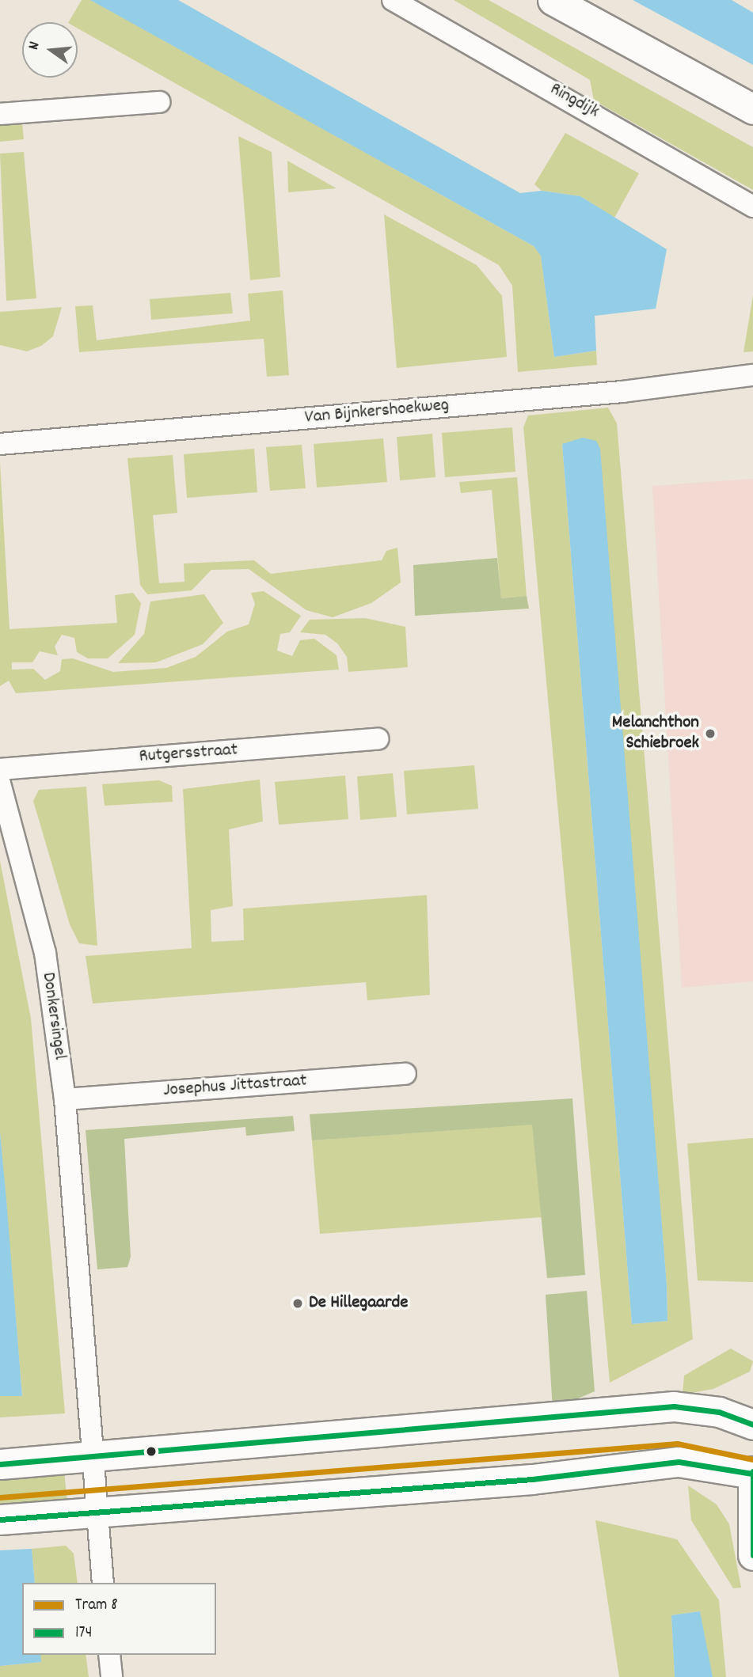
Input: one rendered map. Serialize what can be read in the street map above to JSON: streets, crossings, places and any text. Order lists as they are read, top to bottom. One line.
{"streets":{"street":["Ringdijk","Van Bijnkershoekweg","Rutgersstraat","Donkersingel","Josephus Jittastraat"]},"crossings":[["Donkersingel","Josephus Jittastraat"]],"places":["Melanchthon Schiebroek","De Hillegaarde"],"lines":["transit line 174","tram line 8"],"legend":["Tram 8","174"],"north":"left"}
